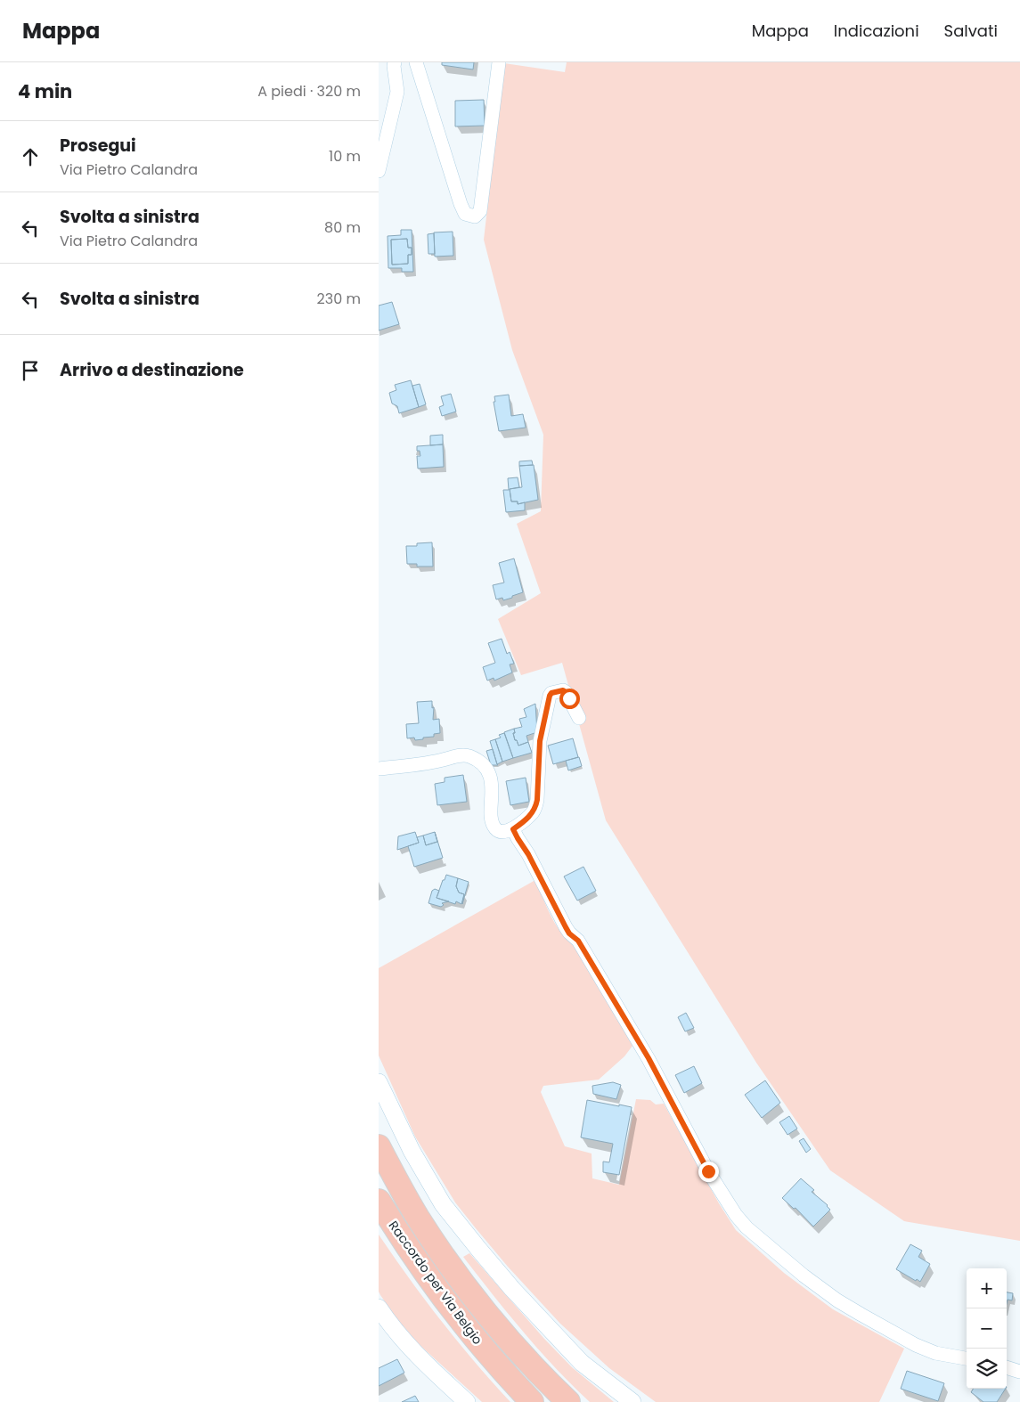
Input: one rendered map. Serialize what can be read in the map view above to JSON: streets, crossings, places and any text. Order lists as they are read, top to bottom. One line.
{"streets":{"highway":["Raccordo per Via Belgio"]},"page":{"header":"Mappa","nav":["Mappa","Indicazioni","Salvati"],"heading":["4 min","A piedi · 320 m"],"list":[["Prosegui","Via Pietro Calandra","10 m"],["Svolta a sinistra","Via Pietro Calandra","80 m"],["Svolta a sinistra","230 m"],"Arrivo a destinazione"],"map_buttons":["+","−"]}}
